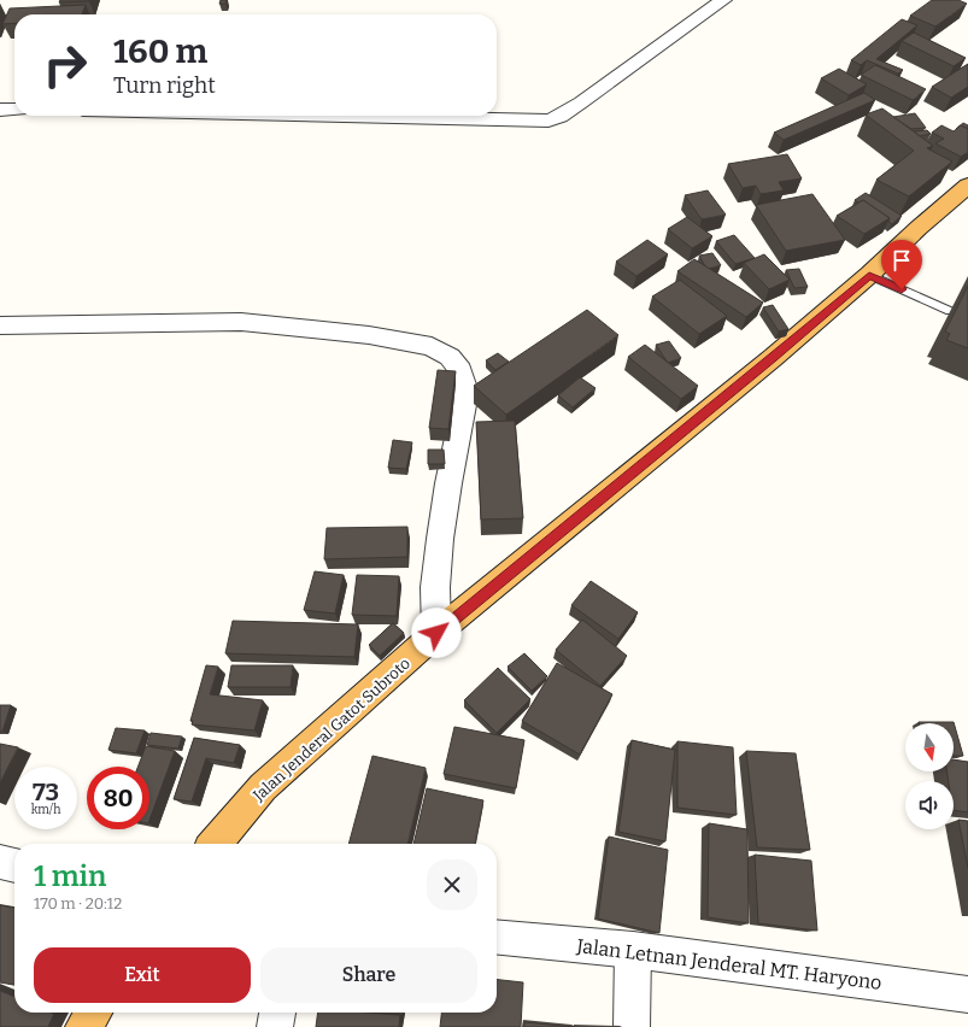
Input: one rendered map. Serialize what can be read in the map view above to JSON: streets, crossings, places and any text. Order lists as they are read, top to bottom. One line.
{"streets":{"highway":["Jalan Jenderal Gatot Subroto"],"street":["Jalan Letnan Jenderal MT. Haryono"]},"north":"bottom","page":{"turn":["160 m","Turn right"],"speed":"73 km/h","limit":"80","heading":["1 min","170 m · 20:12"],"buttons":["Exit","Share"]}}
